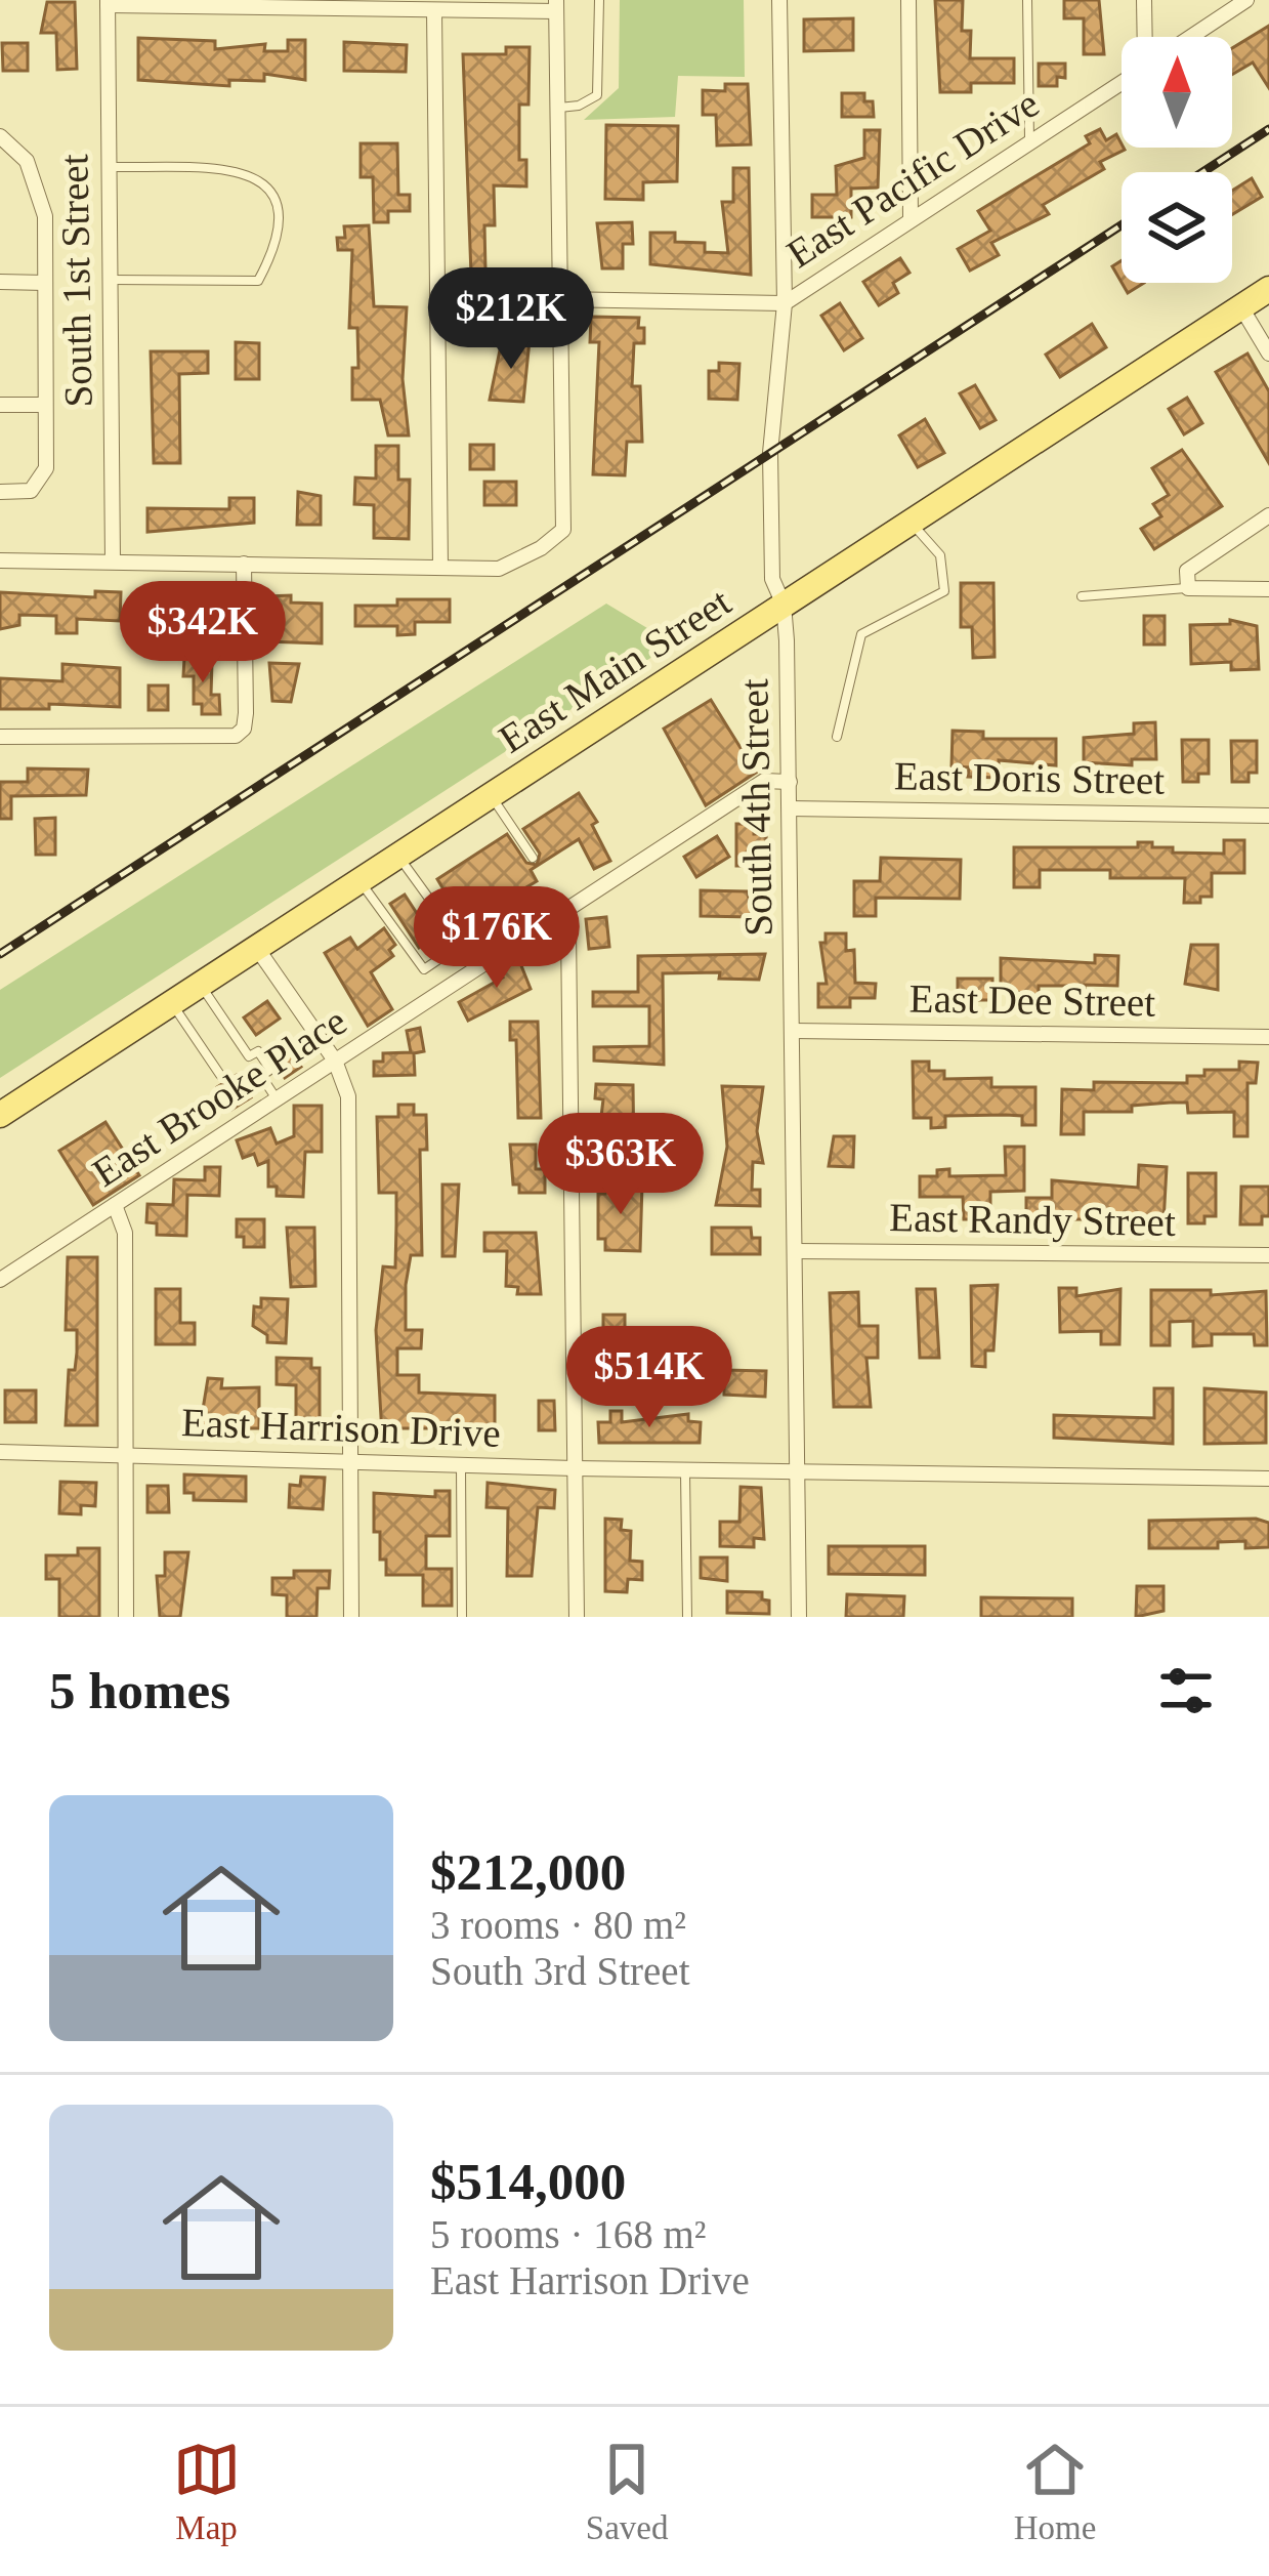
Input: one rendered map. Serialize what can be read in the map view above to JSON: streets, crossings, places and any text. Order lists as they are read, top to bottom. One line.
{"streets":{"main road":["East Main Street"],"street":["East Pacific Drive","South 1st Street","East Doris Street","South 4th Street","East Dee Street","East Brooke Place","East Randy Street","East Harrison Drive"]},"crossings":[["East Pacific Drive","South 4th Street"],["East Main Street","South 4th Street"],["East Doris Street","South 4th Street"],["South 4th Street","East Dee Street"],["South 4th Street","East Brooke Place"],["South 4th Street","East Randy Street"],["South 4th Street","East Harrison Drive"]],"north":"top","page":{"price":["$212K","$342K","$176K","$363K","$514K"],"heading":"5 homes","list":[{"name":"$212,000","note":"3 rooms · 80 m² · South 3rd Street"},{"name":"$514,000","note":"5 rooms · 168 m² · East Harrison Drive"}],"tabs":["Map","Saved","Home"]}}
